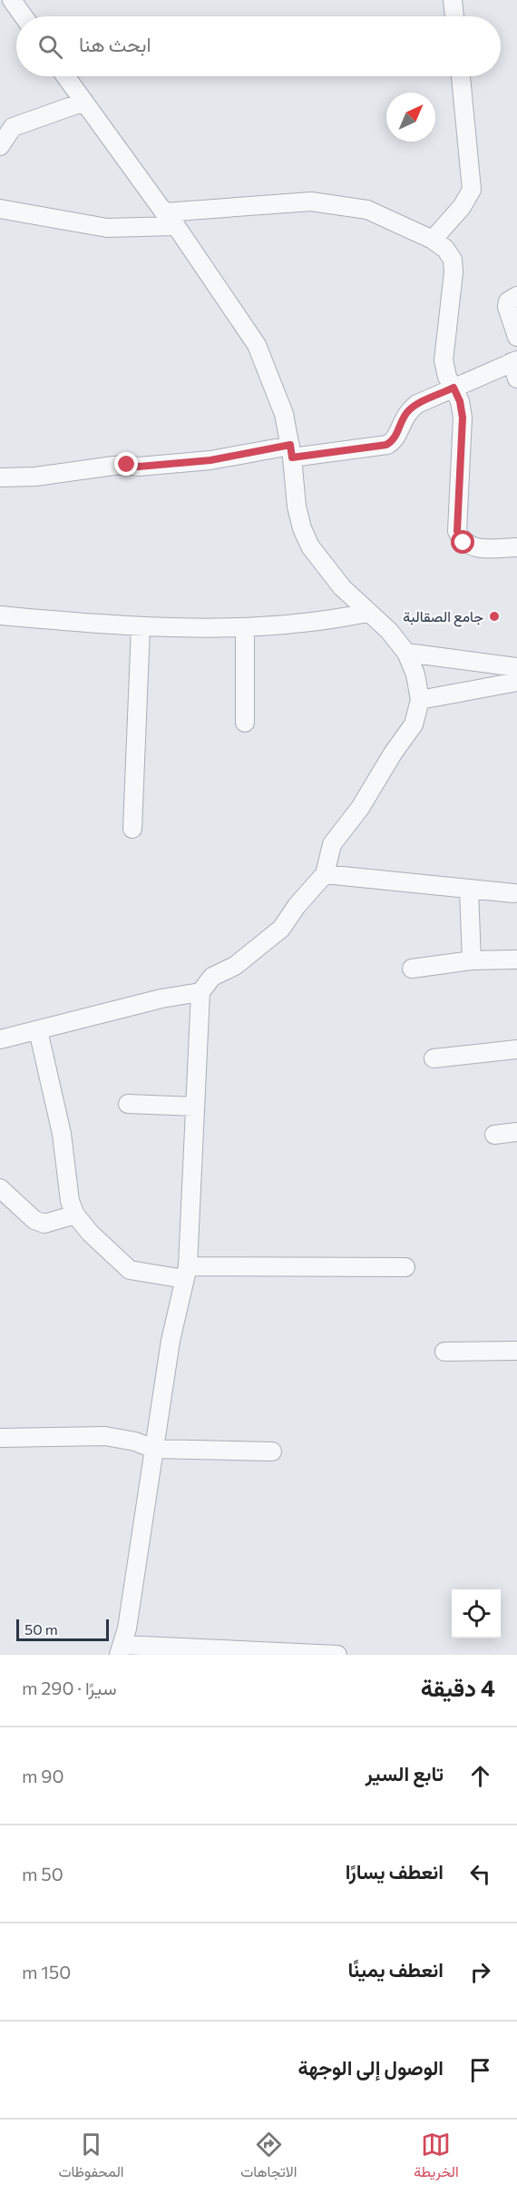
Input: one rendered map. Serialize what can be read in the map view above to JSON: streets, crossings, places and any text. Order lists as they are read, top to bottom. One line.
{"places":["جامع الصقالبة"],"scale_bar":"50 m","north":"top right","page":{"search":"ابحث هنا","scale":"50 m","heading":["4 دقيقة","سيرًا · 290 m"],"list":[["تابع السير","90 m"],["انعطف يسارًا","50 m"],["انعطف يمينًا","150 m"],"الوصول إلى الوجهة"],"nav":["الخريطة","الاتجاهات","المحفوظات"]}}
